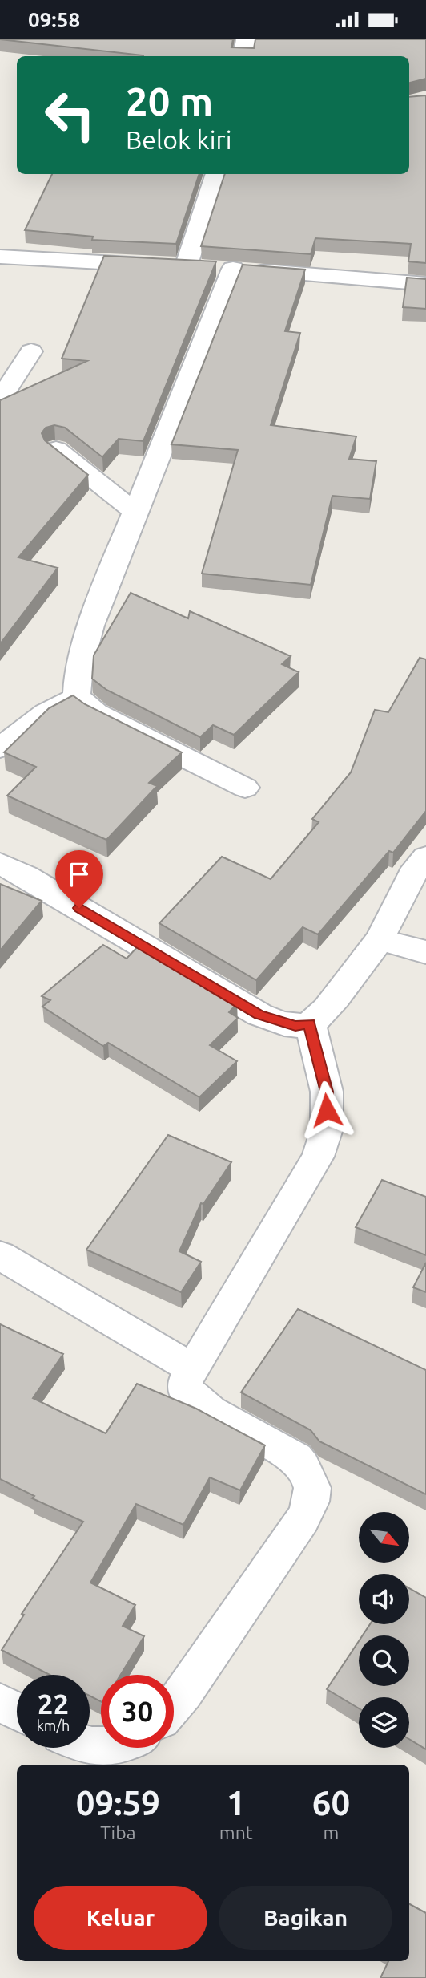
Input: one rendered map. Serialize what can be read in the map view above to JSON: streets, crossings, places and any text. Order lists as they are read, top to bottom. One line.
{"north":"bottom right","page":{"status":"09:58","turn":["20 m","Belok kiri"],"speed":"22 km/h","limit":"30","eta":["09:59","Tiba","1","mnt","60","m"],"buttons":["Keluar","Bagikan"]}}
